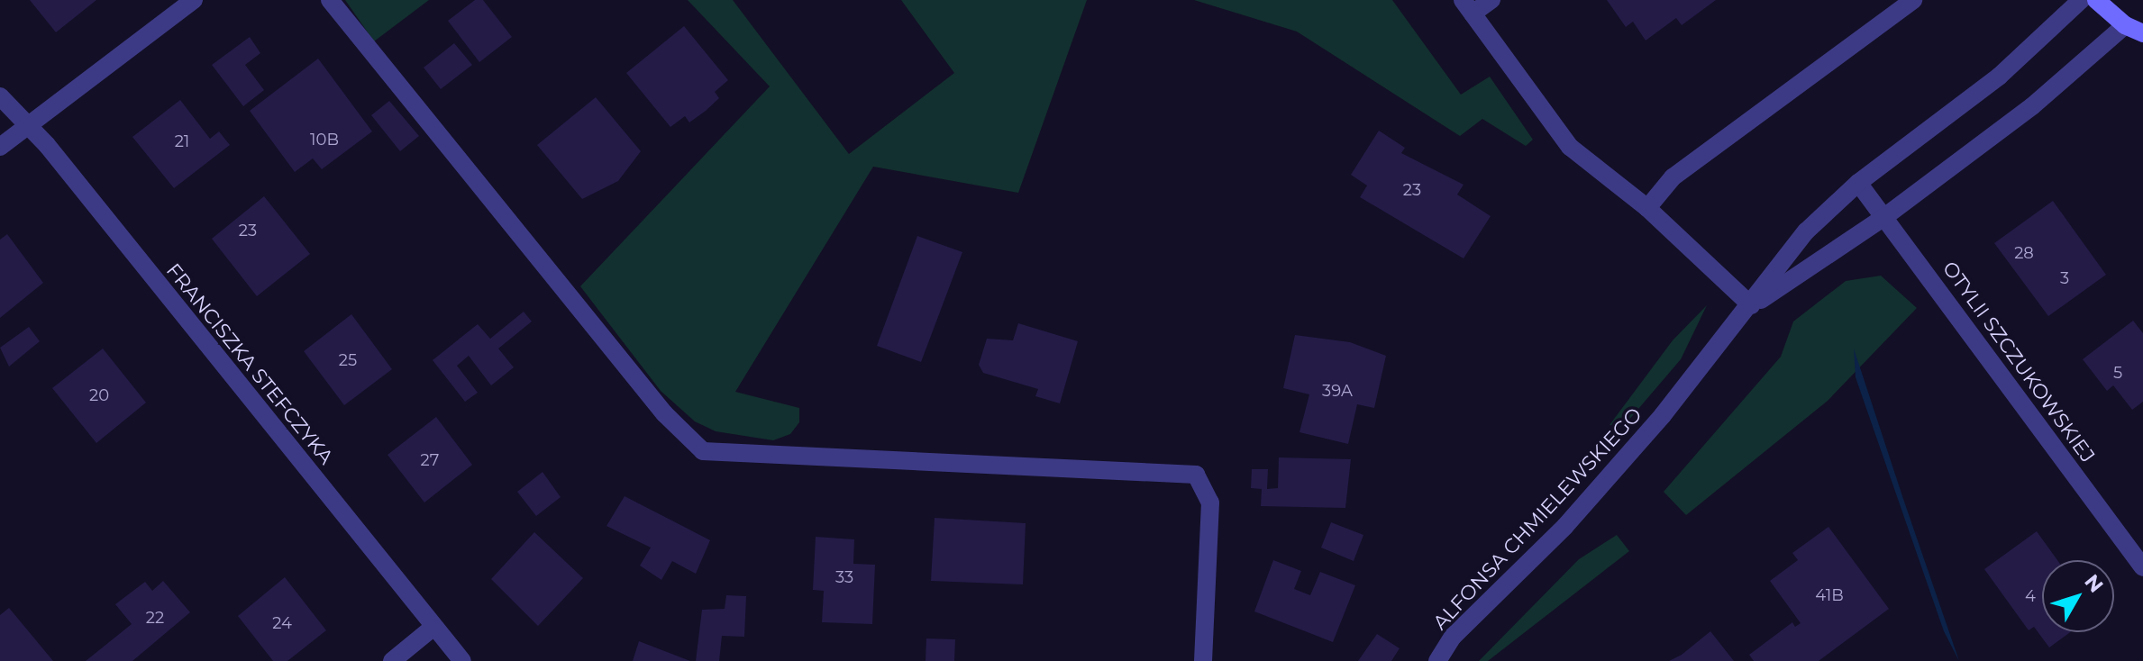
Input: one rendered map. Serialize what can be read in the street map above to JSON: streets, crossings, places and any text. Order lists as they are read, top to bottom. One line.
{"streets":{"street":["OTYLII SZCZUKOWSKIEJ","FRANCISZKA STEFCZYKA","ALFONSA CHMIELEWSKIEGO"]},"crossings":[["OTYLII SZCZUKOWSKIEJ","ALFONSA CHMIELEWSKIEGO"]],"house_numbers":["10B","21","23","23","28","3","25","5","39A","20","27","33","41B","4","22","24"],"north":"top right"}
